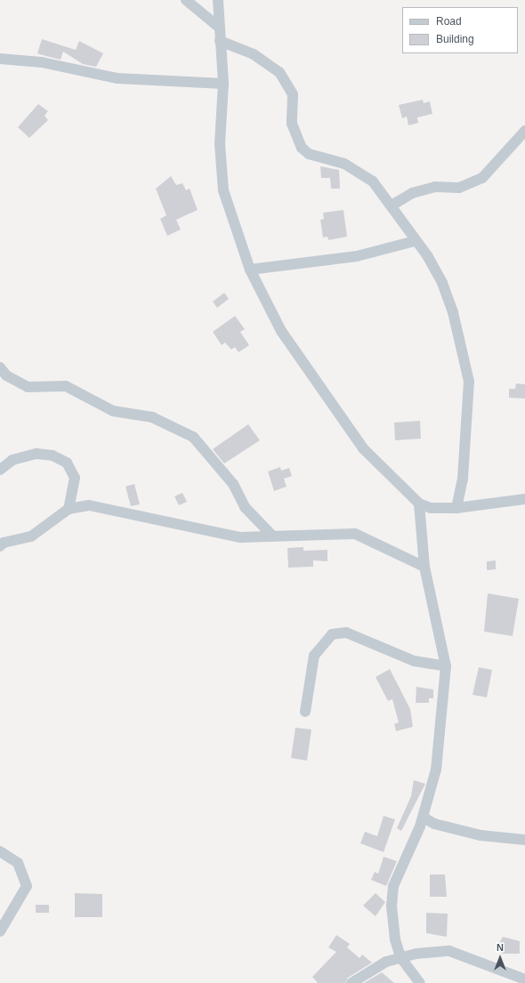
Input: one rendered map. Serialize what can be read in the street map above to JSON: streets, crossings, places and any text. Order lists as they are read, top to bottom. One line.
{"legend":["Road","Building"],"north":"top"}
